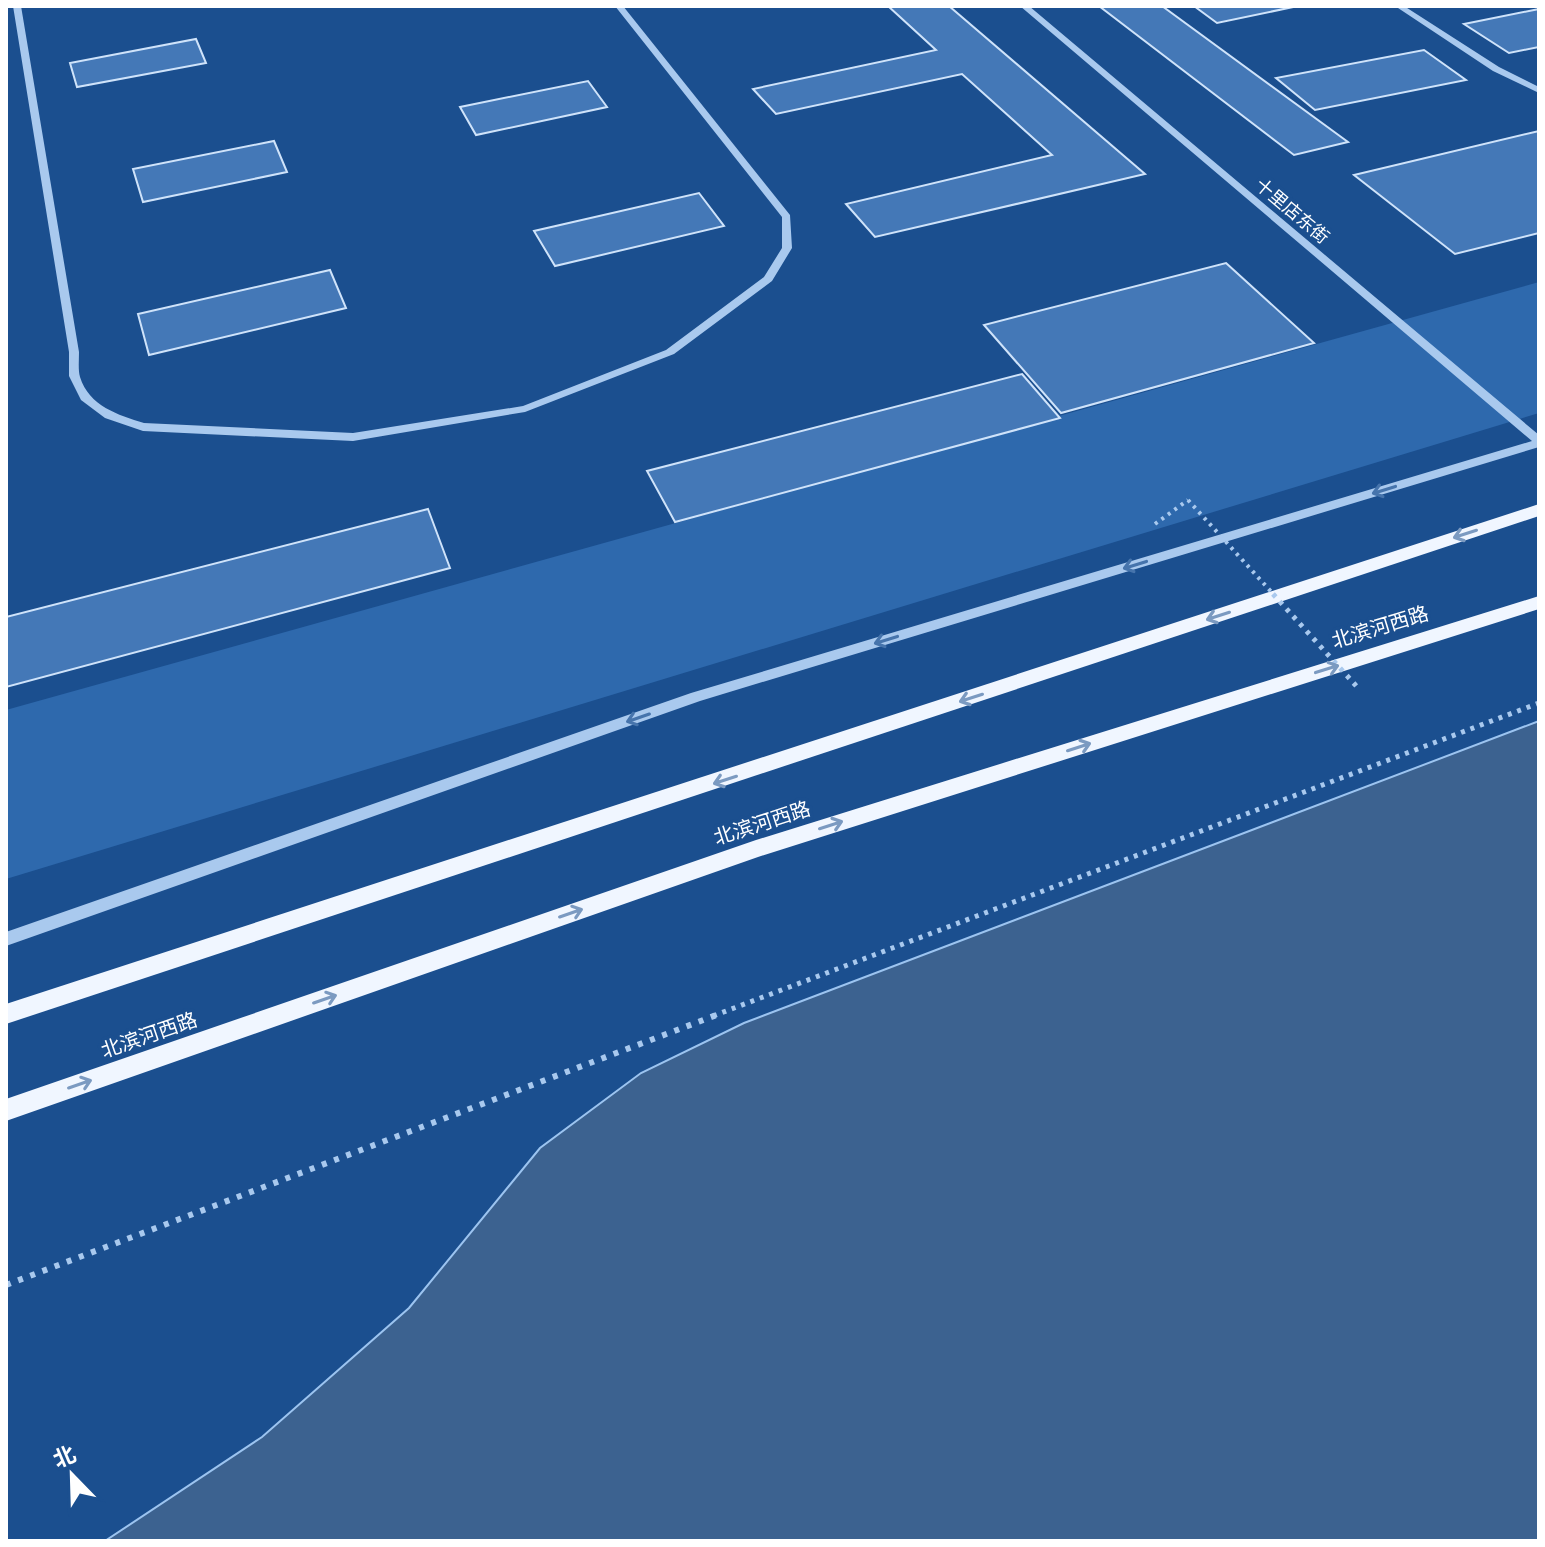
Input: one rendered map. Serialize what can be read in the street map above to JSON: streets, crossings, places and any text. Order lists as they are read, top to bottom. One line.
{"streets":{"main road":["北滨河西路"],"street":["十里店东街"]},"north":"top left"}
